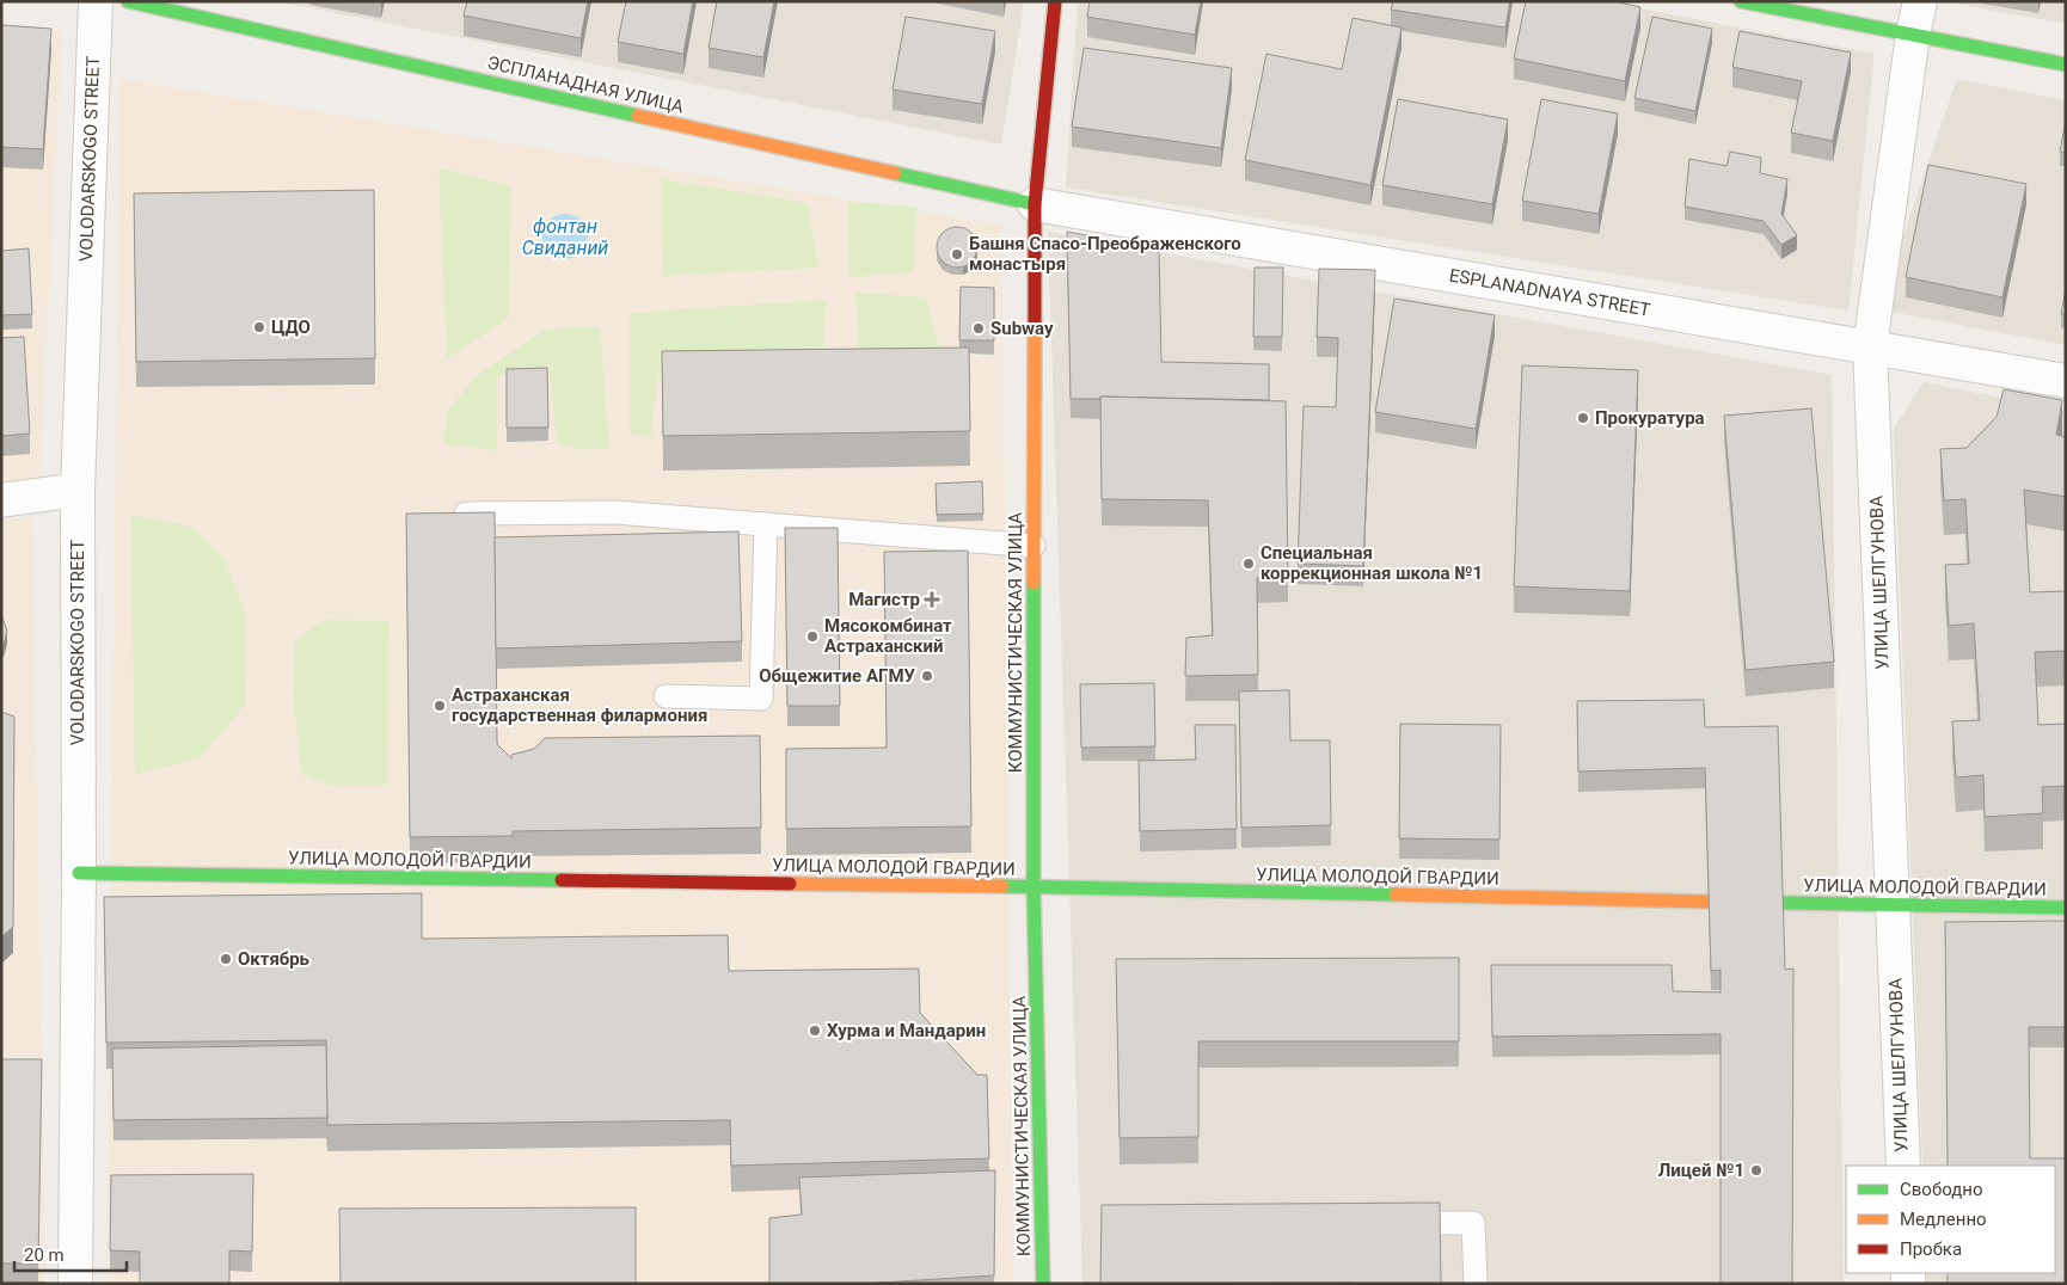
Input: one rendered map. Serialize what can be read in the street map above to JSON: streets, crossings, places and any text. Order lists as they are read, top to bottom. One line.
{"streets":{"street":["ЭСПЛАНАДНАЯ УЛИЦА","VOLODARSKOGO STREET","ESPLANADNAYA STREET","УЛИЦА ШЕЛГУНОВА","КОММУНИСТИЧЕСКАЯ УЛИЦА","УЛИЦА МОЛОДОЙ ГВАРДИИ"]},"crossings":[["ЭСПЛАНАДНАЯ УЛИЦА","ESPLANADNAYA STREET"],["ЭСПЛАНАДНАЯ УЛИЦА","КОММУНИСТИЧЕСКАЯ УЛИЦА"],["VOLODARSKOGO STREET","УЛИЦА МОЛОДОЙ ГВАРДИИ"],["ESPLANADNAYA STREET","УЛИЦА ШЕЛГУНОВА"],["ESPLANADNAYA STREET","КОММУНИСТИЧЕСКАЯ УЛИЦА"],["УЛИЦА ШЕЛГУНОВА","УЛИЦА МОЛОДОЙ ГВАРДИИ"],["КОММУНИСТИЧЕСКАЯ УЛИЦА","УЛИЦА МОЛОДОЙ ГВАРДИИ"]],"water":["фонтан Свиданий"],"places":{"other":["Башня Спасо-Преображенского монастыря","ЦДО","Subway","Прокуратура","Специальная коррекционная школа №1","Мясокомбинат Астраханский","Общежитие АГМУ","Астраханская государственная филармония","Октябрь","Хурма и Мандарин","Лицей №1"],"health":["Магистр"]},"legend":["Свободно","Медленно","Пробка"],"scale_bar":"20 m"}
